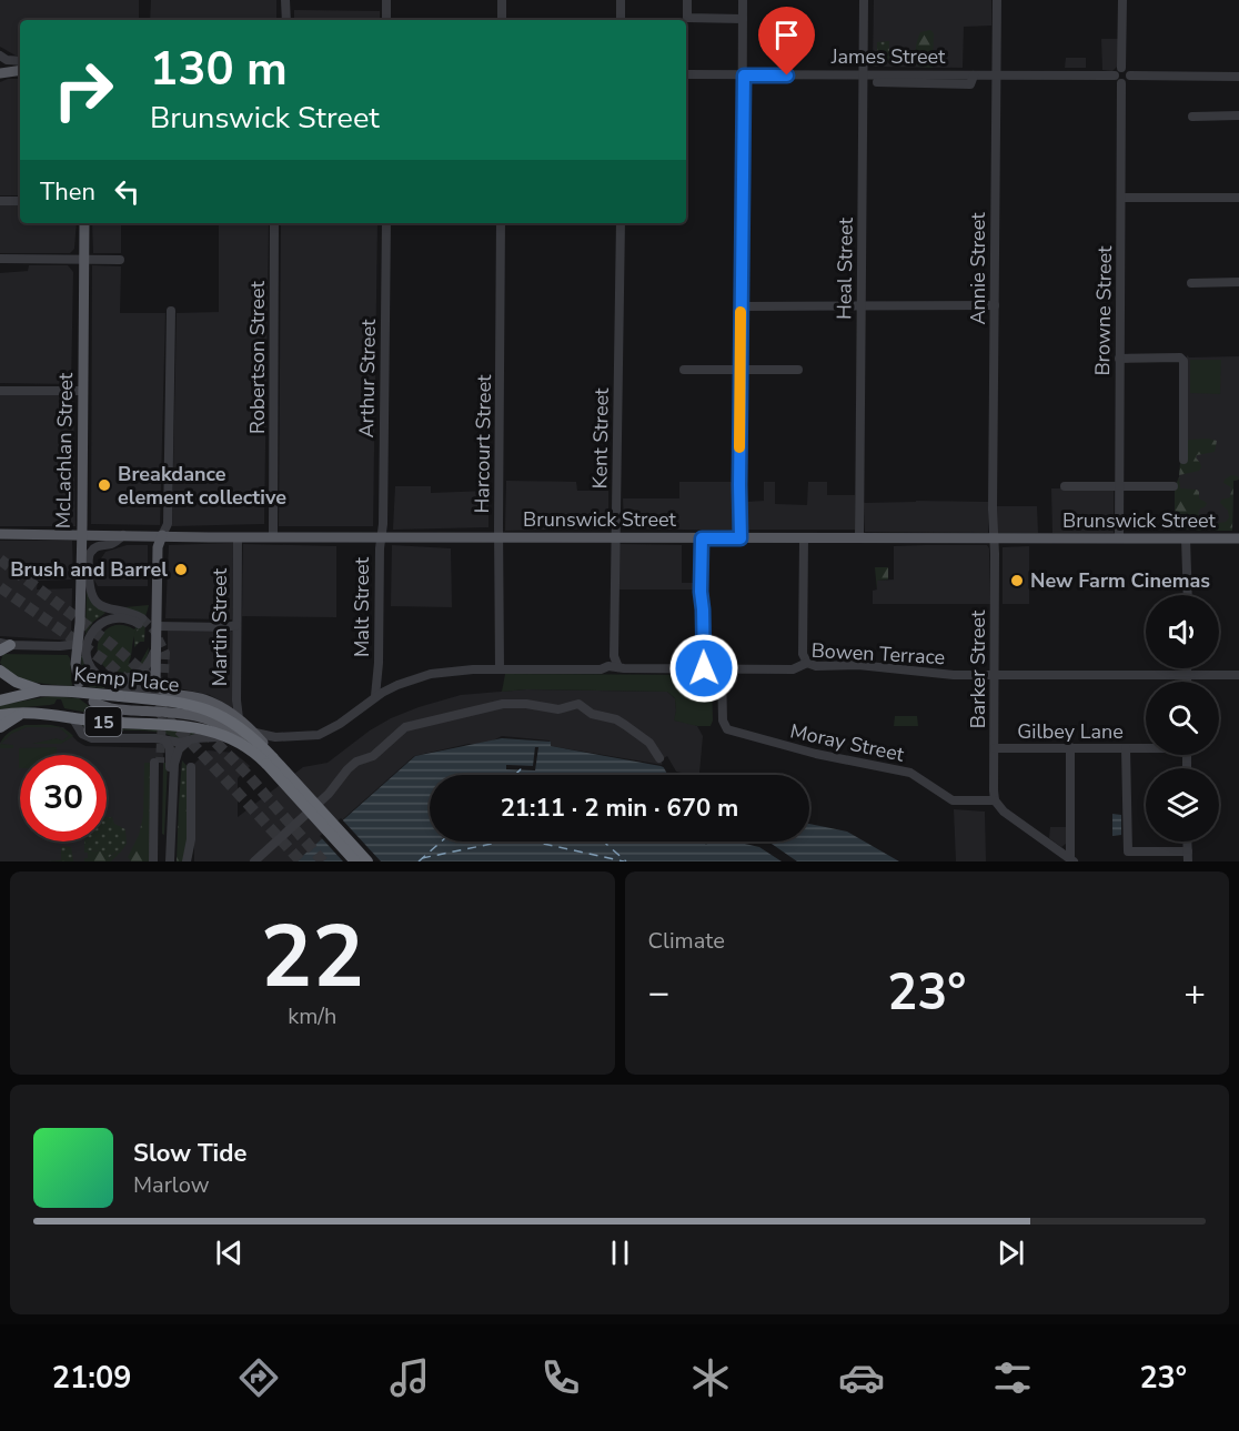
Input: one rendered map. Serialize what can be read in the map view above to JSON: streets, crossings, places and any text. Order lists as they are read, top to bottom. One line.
{"streets":{"highway":["Kemp Place","15"],"main road":["McLachlan Street","Brunswick Street"],"street":["James Street","Heal Street","Annie Street","Browne Street","Robertson Street","Arthur Street","Kent Street","Harcourt Street","Malt Street","Martin Street","Bowen Terrace","Barker Street","Gilbey Lane","Moray Street"]},"crossings":[["James Street","Heal Street"],["James Street","Annie Street"],["James Street","Browne Street"],["Heal Street","Brunswick Street"],["Annie Street","Brunswick Street"],["Annie Street","Barker Street"],["Browne Street","Brunswick Street"],["Robertson Street","Brunswick Street"],["Arthur Street","Brunswick Street"],["Arthur Street","Malt Street"],["Kent Street","Brunswick Street"],["Kent Street","Bowen Terrace"],["Harcourt Street","Brunswick Street"],["Harcourt Street","Bowen Terrace"],["McLachlan Street","Brunswick Street"],["McLachlan Street","Kemp Place"],["Brunswick Street","Malt Street"],["Brunswick Street","Martin Street"],["Brunswick Street","Barker Street"],["Malt Street","Bowen Terrace"],["Martin Street","Kemp Place"],["Bowen Terrace","Barker Street"],["Bowen Terrace","Kemp Place"],["Bowen Terrace","15"],["Bowen Terrace","Moray Street"],["Barker Street","Gilbey Lane"],["Barker Street","Moray Street"],["Kemp Place","15"]],"places":["Breakdance element collective","Brush and Barrel","New Farm Cinemas"],"page":{"turn":["130 m","Brunswick Street"],"then":"Then","limit":"30","trip":"21:11 · 2 min · 670 m","tile":[["22","km/h"],"Climate"],"heat":["−","23°","+"],"song":["Slow Tide","Marlow"],"tabs":["21:09","23°"]}}
